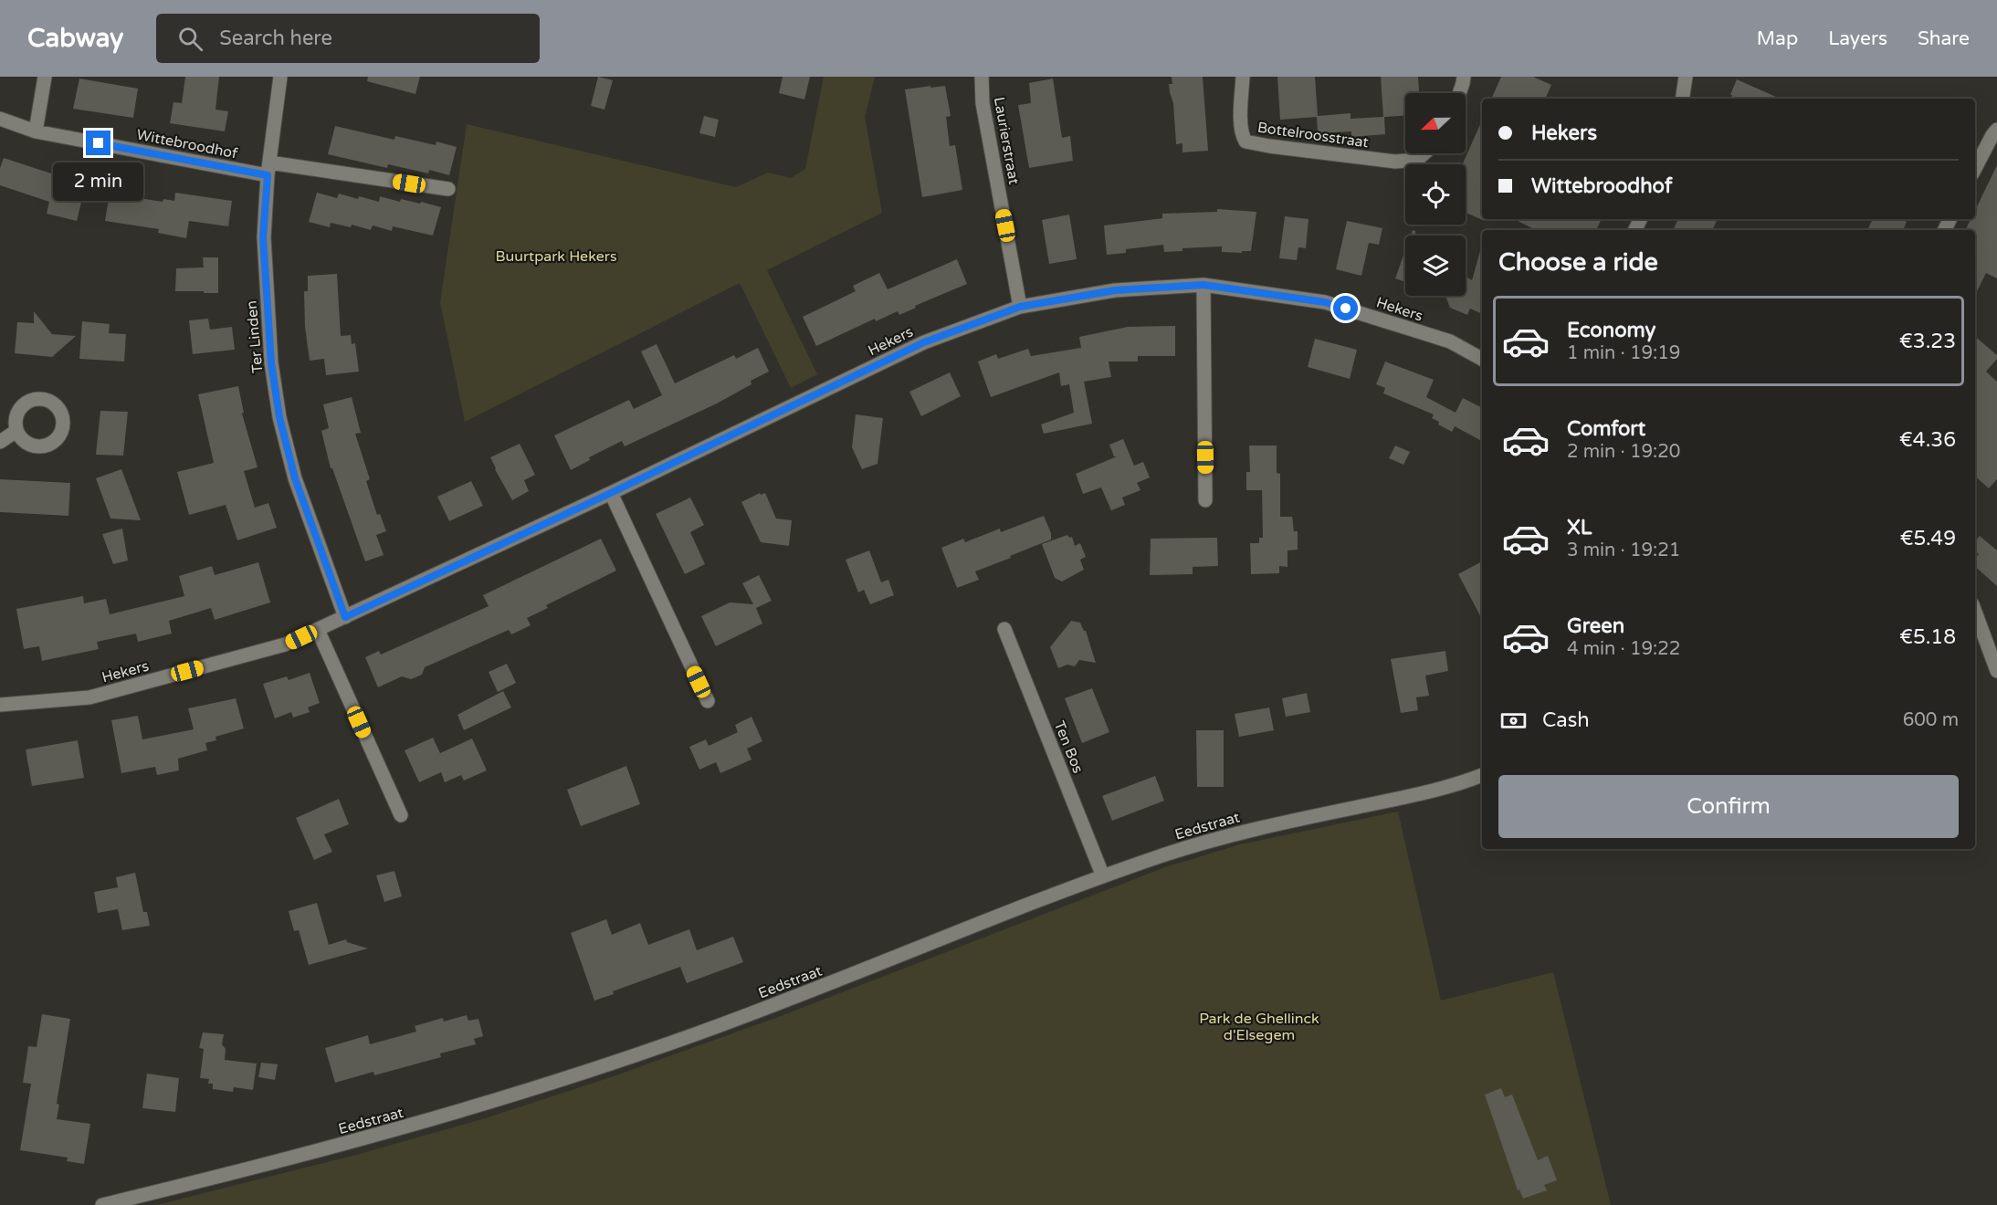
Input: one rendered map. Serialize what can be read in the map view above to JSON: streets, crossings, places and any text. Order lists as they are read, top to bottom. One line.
{"streets":{"street":["Bottelroosstraat","Laurierstraat","Wittebroodhof","Hekers","Ter Linden","Ten Bos","Eedstraat"]},"crossings":[["Laurierstraat","Hekers"],["Wittebroodhof","Ter Linden"],["Hekers","Ter Linden"],["Ten Bos","Eedstraat"]],"parks":["Buurtpark Hekers","Park de Ghellinck d'Elsegem"],"north":"left","page":{"header":"Cabway","search":"Search here","nav":["Map","Layers","Share"],"banner":["Hekers","Wittebroodhof"],"bubble":"2 min","heading":"Choose a ride","list":[{"name":"Economy","note":"1 min · 19:19","value":"€3.23"},{"name":"Comfort","note":"2 min · 19:20","value":"€4.36"},{"name":"XL","note":"3 min · 19:21","value":"€5.49"},{"name":"Green","note":"4 min · 19:22","value":"€5.18"}],"pay":["Cash","600 m"],"buttons":"Confirm"}}
